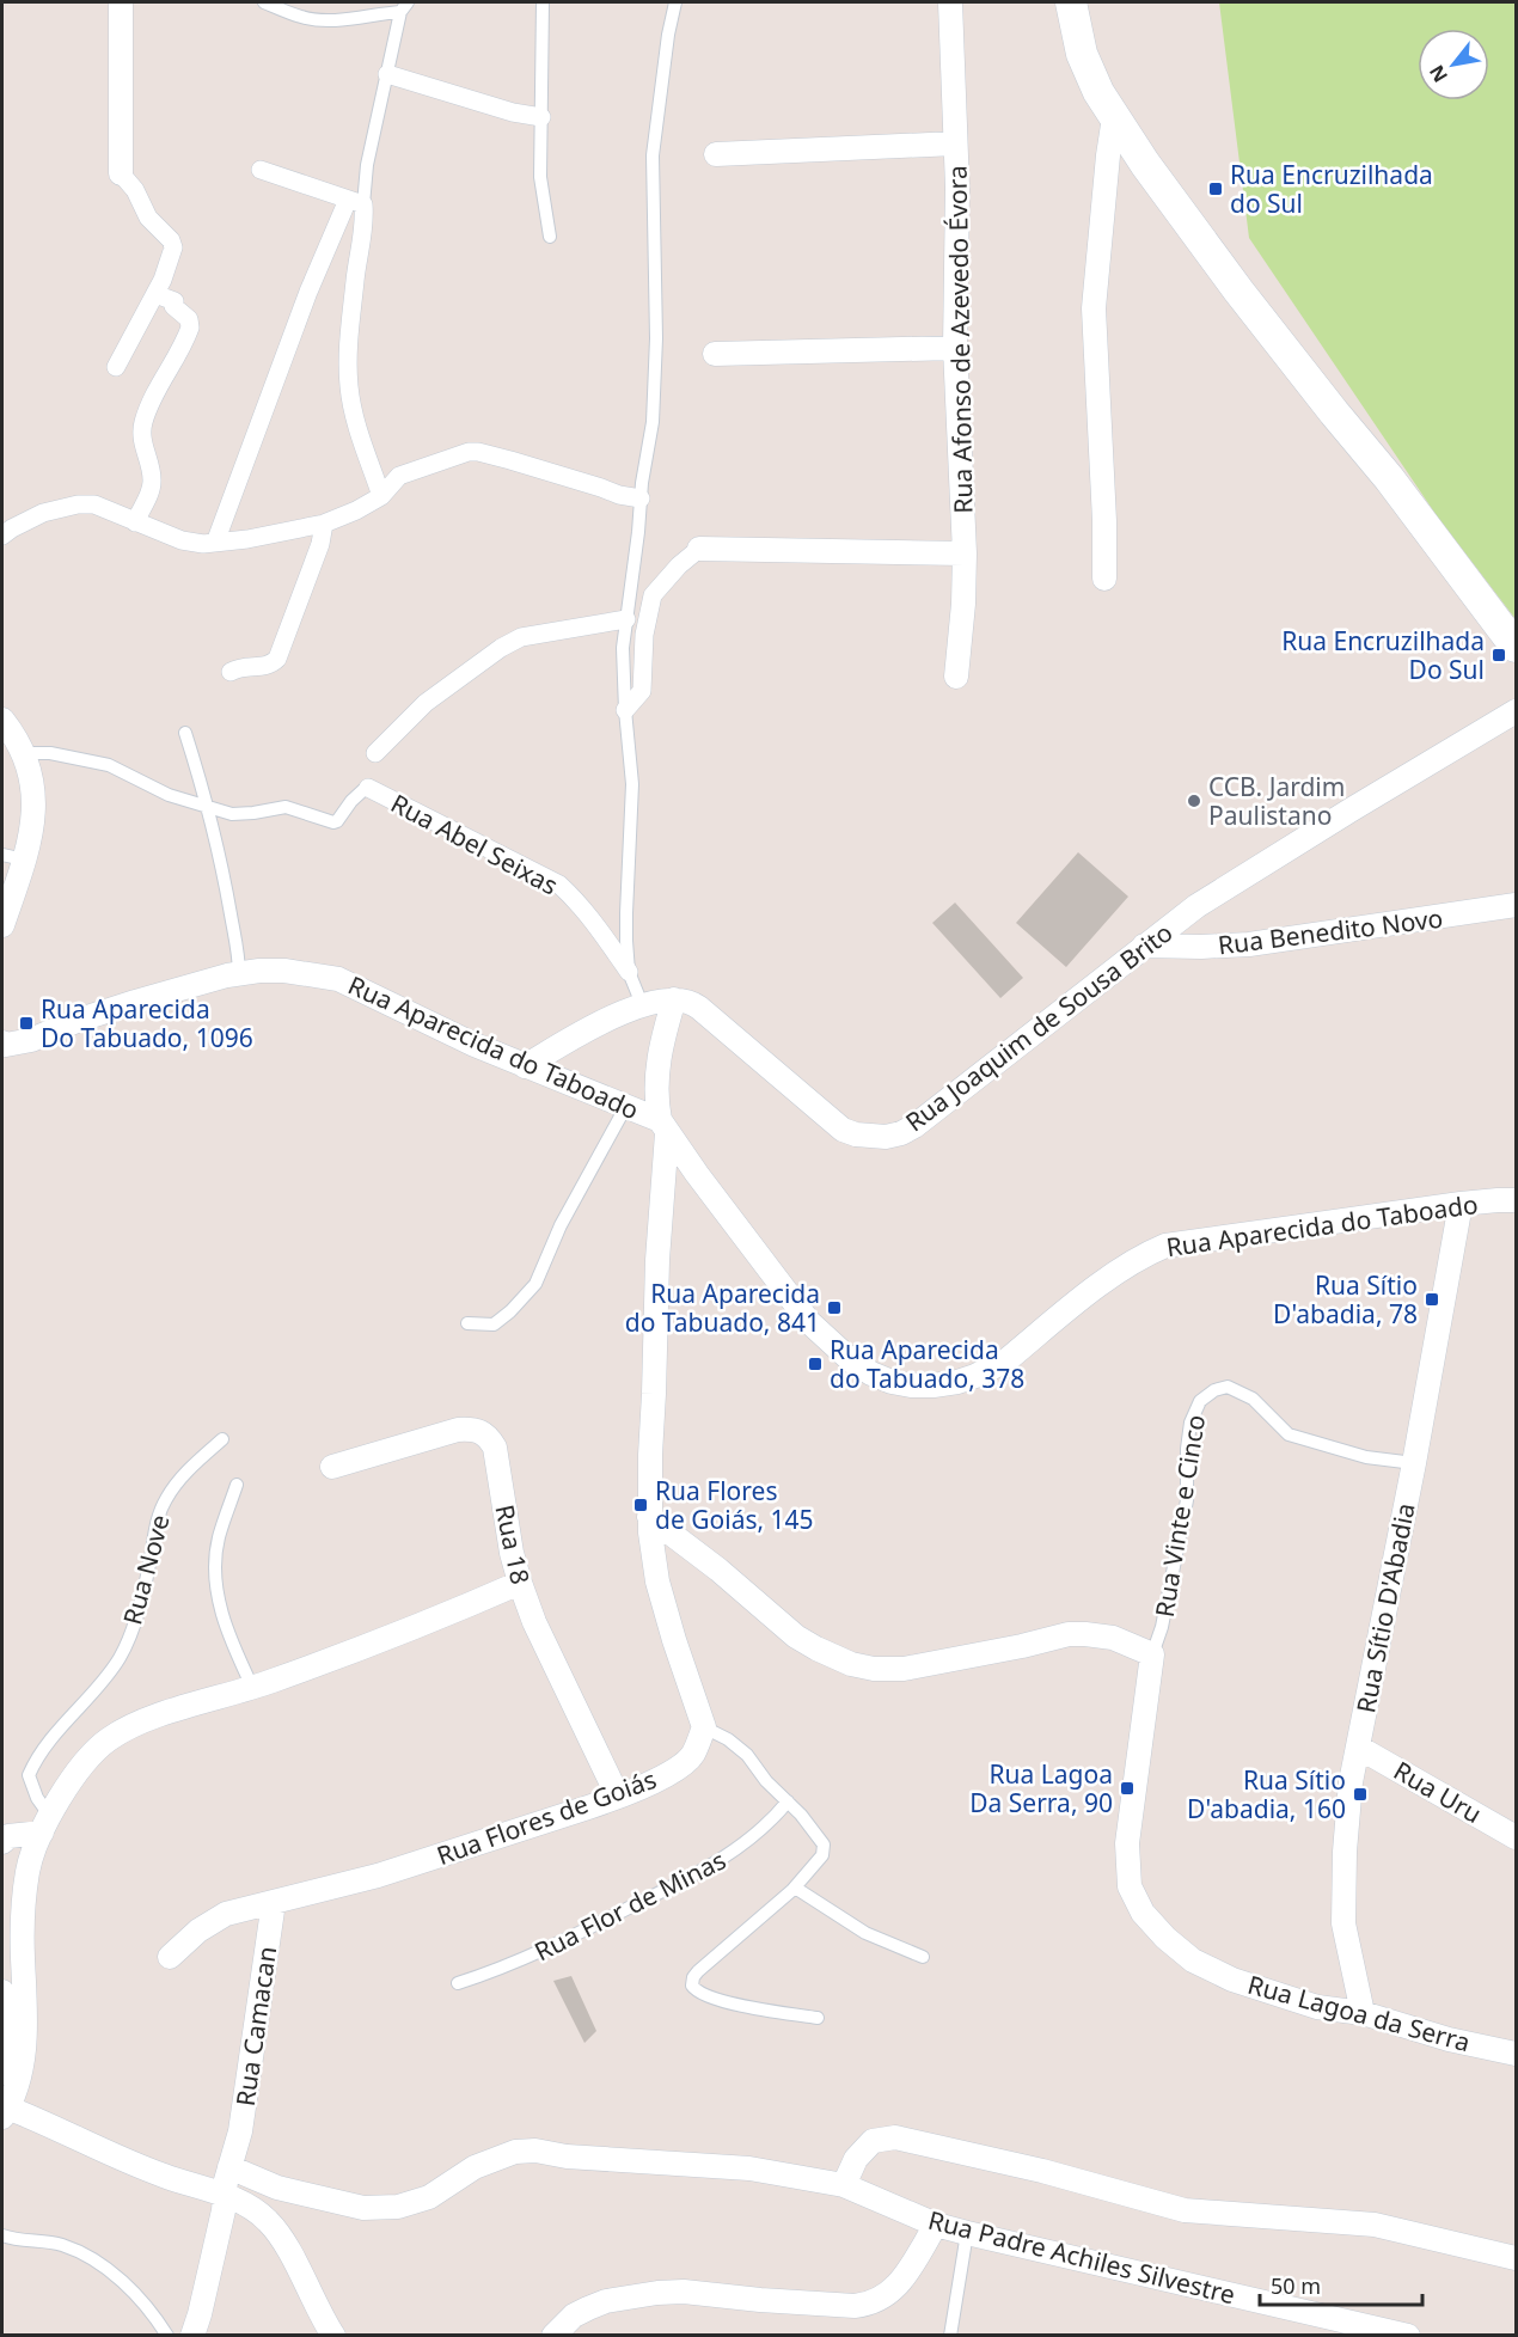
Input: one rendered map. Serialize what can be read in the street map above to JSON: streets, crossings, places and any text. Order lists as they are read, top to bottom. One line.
{"streets":{"street":["Rua Afonso de Azevedo Évora","Rua Abel Seixas","Rua Benedito Novo","Rua Joaquim de Sousa Brito","Rua Aparecida do Taboado","Rua 18","Rua Sítio D'Abadia","Rua Uru","Rua Flores de Goiás","Rua Lagoa da Serra","Rua Camacan","Rua Padre Achiles Silvestre"],"lane":["Rua Vinte e Cinco","Rua Nove","Rua Flor de Minas"]},"crossings":[["Rua Benedito Novo","Rua Joaquim de Sousa Brito"],["Rua Aparecida do Taboado","Rua Sítio D'Abadia"],["Rua Vinte e Cinco","Rua Sítio D'Abadia"],["Rua Vinte e Cinco","Rua Lagoa da Serra"],["Rua 18","Rua Flores de Goiás"],["Rua Sítio D'Abadia","Rua Uru"],["Rua Sítio D'Abadia","Rua Lagoa da Serra"],["Rua Flores de Goiás","Rua Camacan"],["Rua Camacan","Rua Padre Achiles Silvestre"]],"places":{"transit":["Rua Encruzilhada do Sul","Rua Encruzilhada Do Sul","Rua Aparecida Do Tabuado, 1096","Rua Sítio D'abadia, 78","Rua Aparecida do Tabuado, 841","Rua Aparecida do Tabuado, 378","Rua Flores de Goiás, 145","Rua Lagoa Da Serra, 90","Rua Sítio D'abadia, 160"],"other":["CCB. Jardim Paulistano"]},"scale_bar":"50 m","north":"bottom left"}
